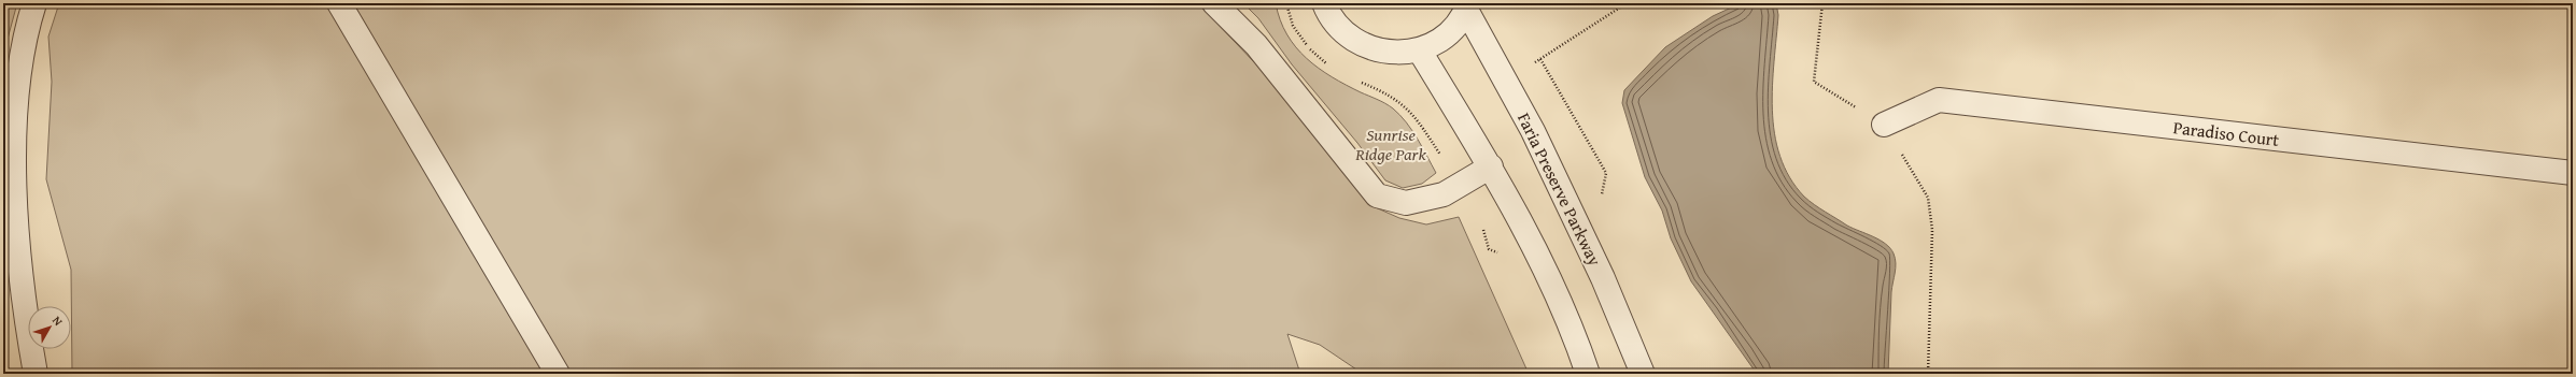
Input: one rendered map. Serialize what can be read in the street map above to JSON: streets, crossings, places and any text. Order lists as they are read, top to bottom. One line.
{"streets":{"street":["Paradiso Court","Faria Preserve Parkway"]},"parks":["Sunrise Ridge Park"],"north":"top right"}
